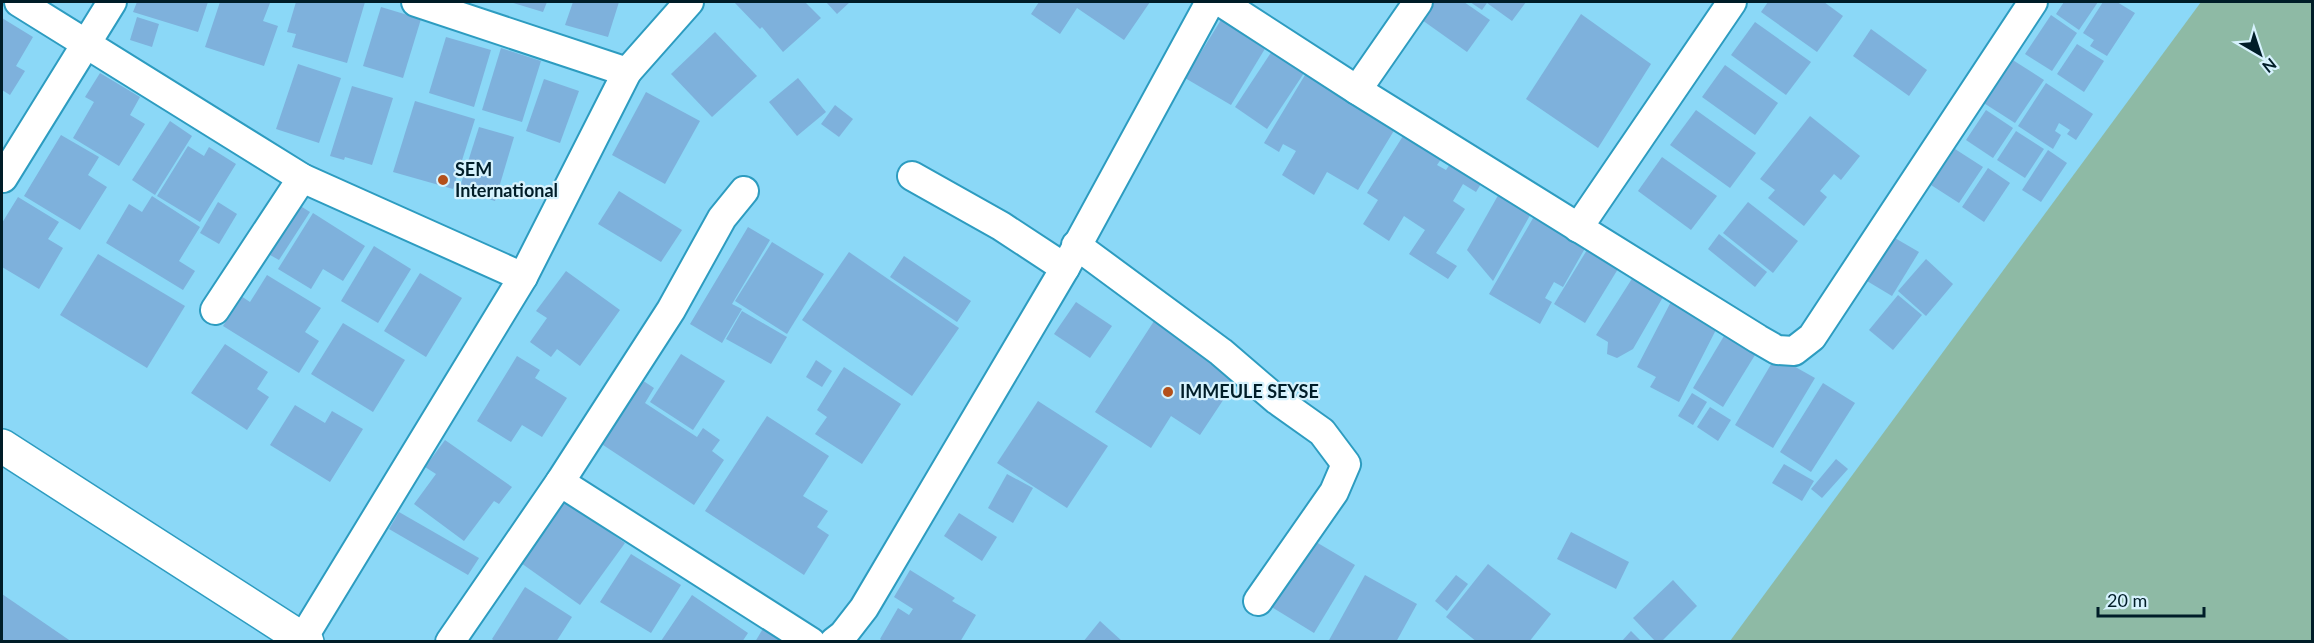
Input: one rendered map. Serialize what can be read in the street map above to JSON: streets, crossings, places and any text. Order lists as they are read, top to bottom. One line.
{"places":["SEM International","IMMEULE SEYSE"],"scale_bar":"20 m","north":"bottom right"}
